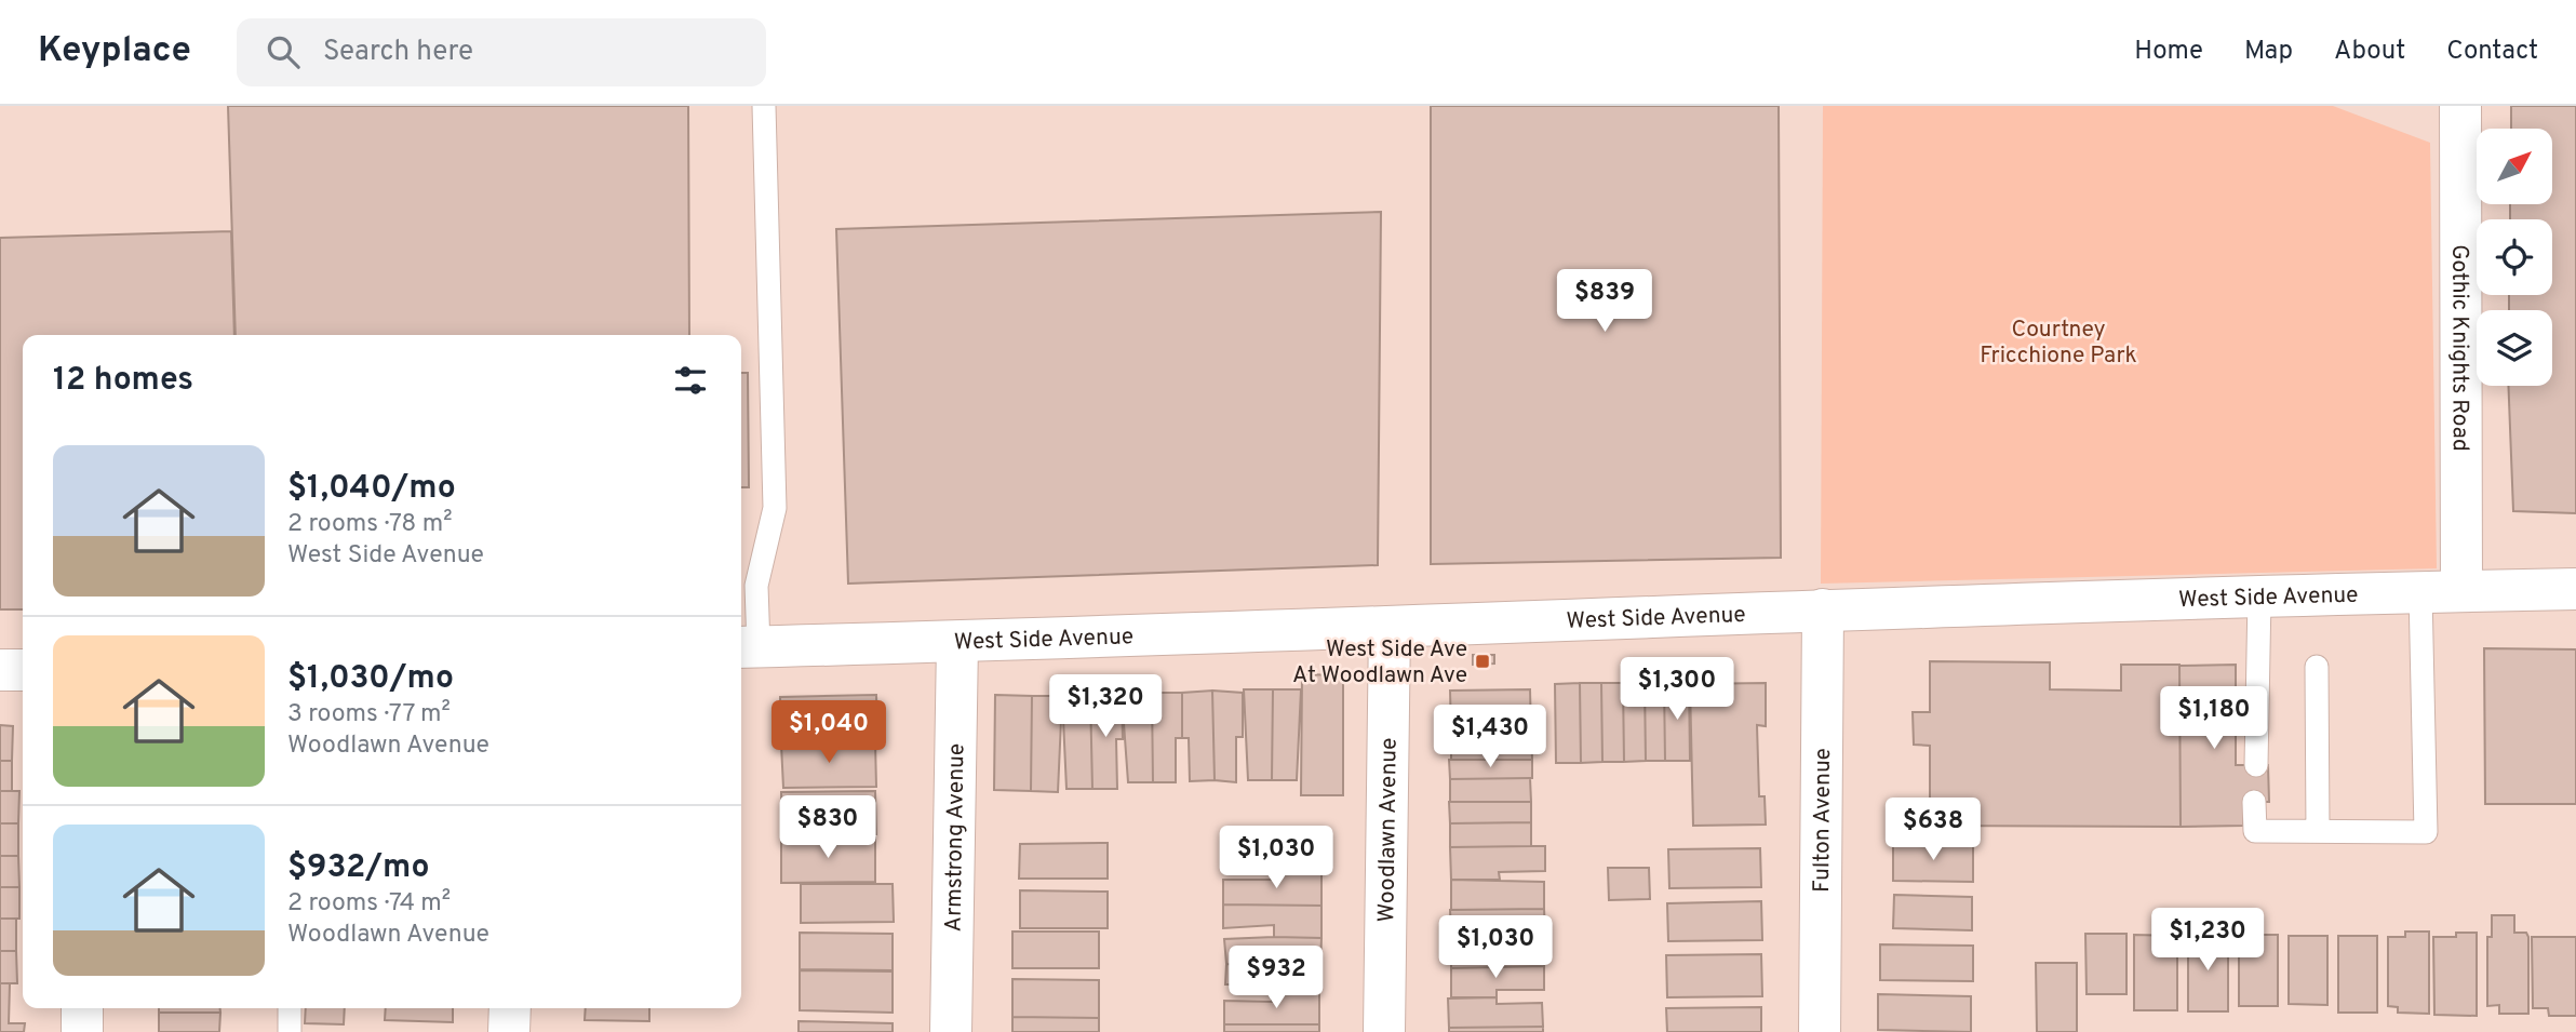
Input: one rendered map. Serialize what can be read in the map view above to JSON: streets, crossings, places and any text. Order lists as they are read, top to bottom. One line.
{"streets":{"main road":["Gothic Knights Road","West Side Avenue","Fulton Avenue","Woodlawn Avenue","Armstrong Avenue"]},"crossings":[["Gothic Knights Road","West Side Avenue"],["West Side Avenue","Fulton Avenue"],["West Side Avenue","Woodlawn Avenue"],["West Side Avenue","Armstrong Avenue"]],"parks":["Courtney Fricchione Park"],"places":{"transit":["West Side Ave At Woodlawn Ave"]},"north":"top right","page":{"header":"Keyplace","search":"Search here","nav":["Home","Map","About","Contact"],"price":["$839","$1,300","$1,320","$1,180","$1,040","$1,430","$830","$638","$1,030","$1,230","$1,030","$932"],"heading":"12 homes","list":[{"name":"$1,040/mo","note":"2 rooms · 78 m² · West Side Avenue"},{"name":"$1,030/mo","note":"3 rooms · 77 m² · Woodlawn Avenue"},{"name":"$932/mo","note":"2 rooms · 74 m² · Woodlawn Avenue"}]}}
